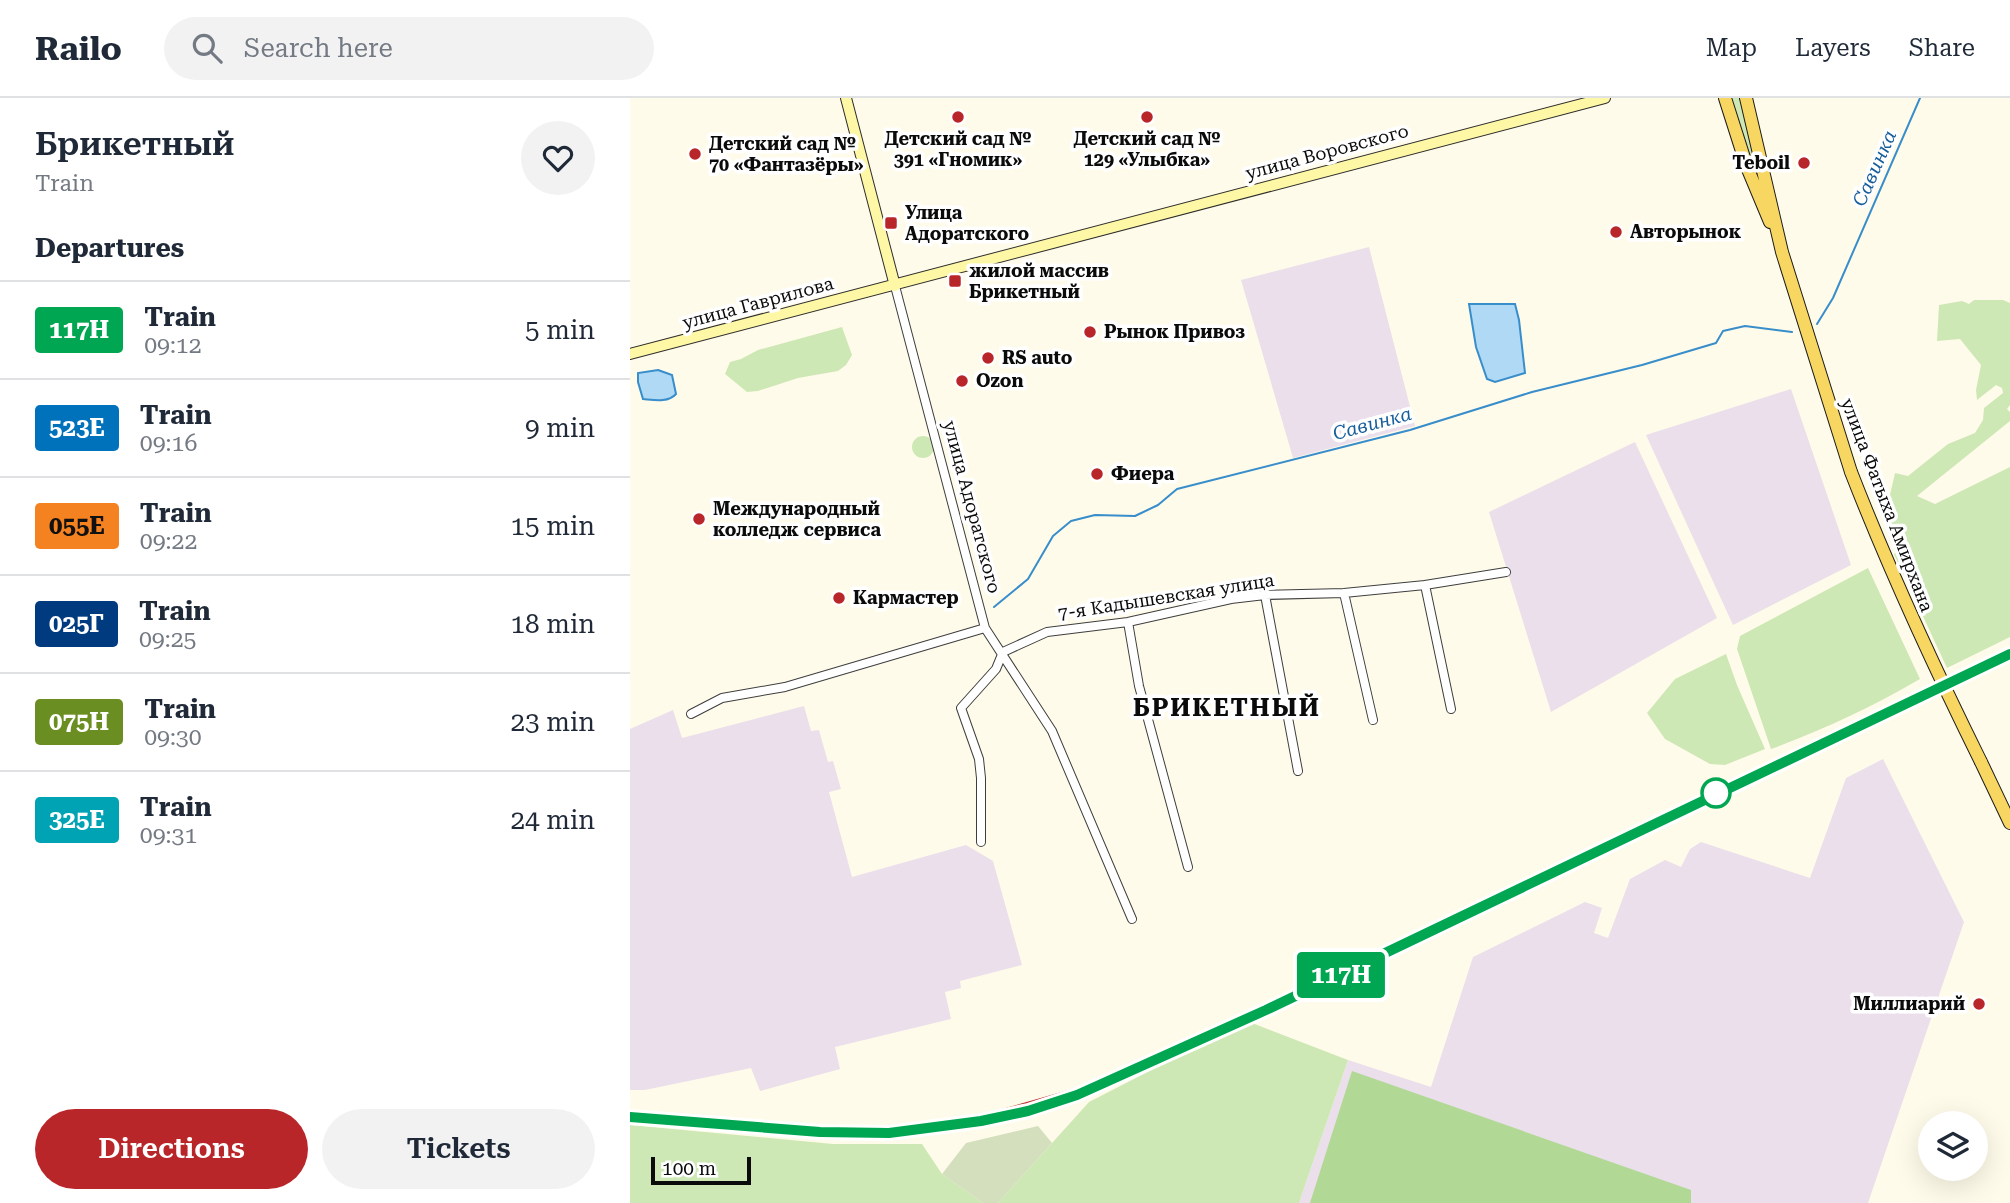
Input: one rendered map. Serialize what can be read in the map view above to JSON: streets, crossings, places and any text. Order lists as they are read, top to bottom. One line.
{"streets":{"main road":["улица Фатыха Амирхана"],"street":["улица Воровского","улица Гаврилова","улица Адоратского","7-я Кадышевская улица"]},"crossings":[["улица Воровского","улица Гаврилова"],["улица Воровского","улица Адоратского"],["улица Гаврилова","улица Адоратского"]],"districts":["БРИКЕТНЫЙ"],"water":["Савинка"],"places":{"other":["Детский сад № 391 «Гномик»","Детский сад № 129 «Улыбка»","Детский сад № 70 «Фантазёры»","Teboil","Авторынок","Рынок Привоз","RS auto","Ozon","Фиера","Международный колледж сервиса","Кармастер","Миллиарий"],"transit":["Улица Адоратского","жилой массив Брикетный"]},"scale_bar":"100 m","page":{"header":"Railo","search":"Search here","nav":["Map","Layers","Share"],"heading":[["Брикетный","Train"],"Departures"],"on_map":"117Н","list":[{"mark":"117Н","name":"Train","note":"09:12","value":"5 min"},{"mark":"523Е","name":"Train","note":"09:16","value":"9 min"},{"mark":"055Е","name":"Train","note":"09:22","value":"15 min"},{"mark":"025Г","name":"Train","note":"09:25","value":"18 min"},{"mark":"075Н","name":"Train","note":"09:30","value":"23 min"},{"mark":"325Е","name":"Train","note":"09:31","value":"24 min"}],"buttons":["Directions","Tickets"],"scale":"100 m"}}
